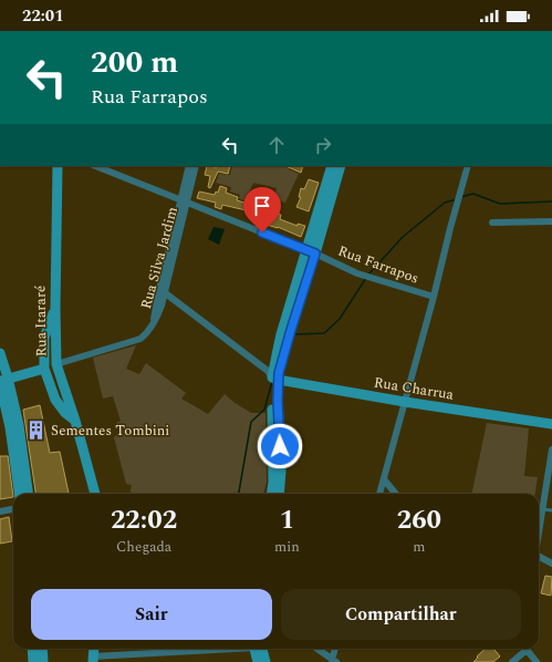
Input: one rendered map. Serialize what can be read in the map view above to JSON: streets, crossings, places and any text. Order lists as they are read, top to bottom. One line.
{"streets":{"street":["Rua Silva Jardim","Rua Farrapos","Rua Itararé","Rua Charrua"]},"crossings":[["Rua Silva Jardim","Rua Farrapos"],["Rua Silva Jardim","Rua Itararé"]],"places":{"building":["Sementes Tombini"]},"page":{"status":"22:01","turn":["200 m","Rua Farrapos"],"eta":["22:02","Chegada","1","min","260","m"],"buttons":["Sair","Compartilhar"]}}
